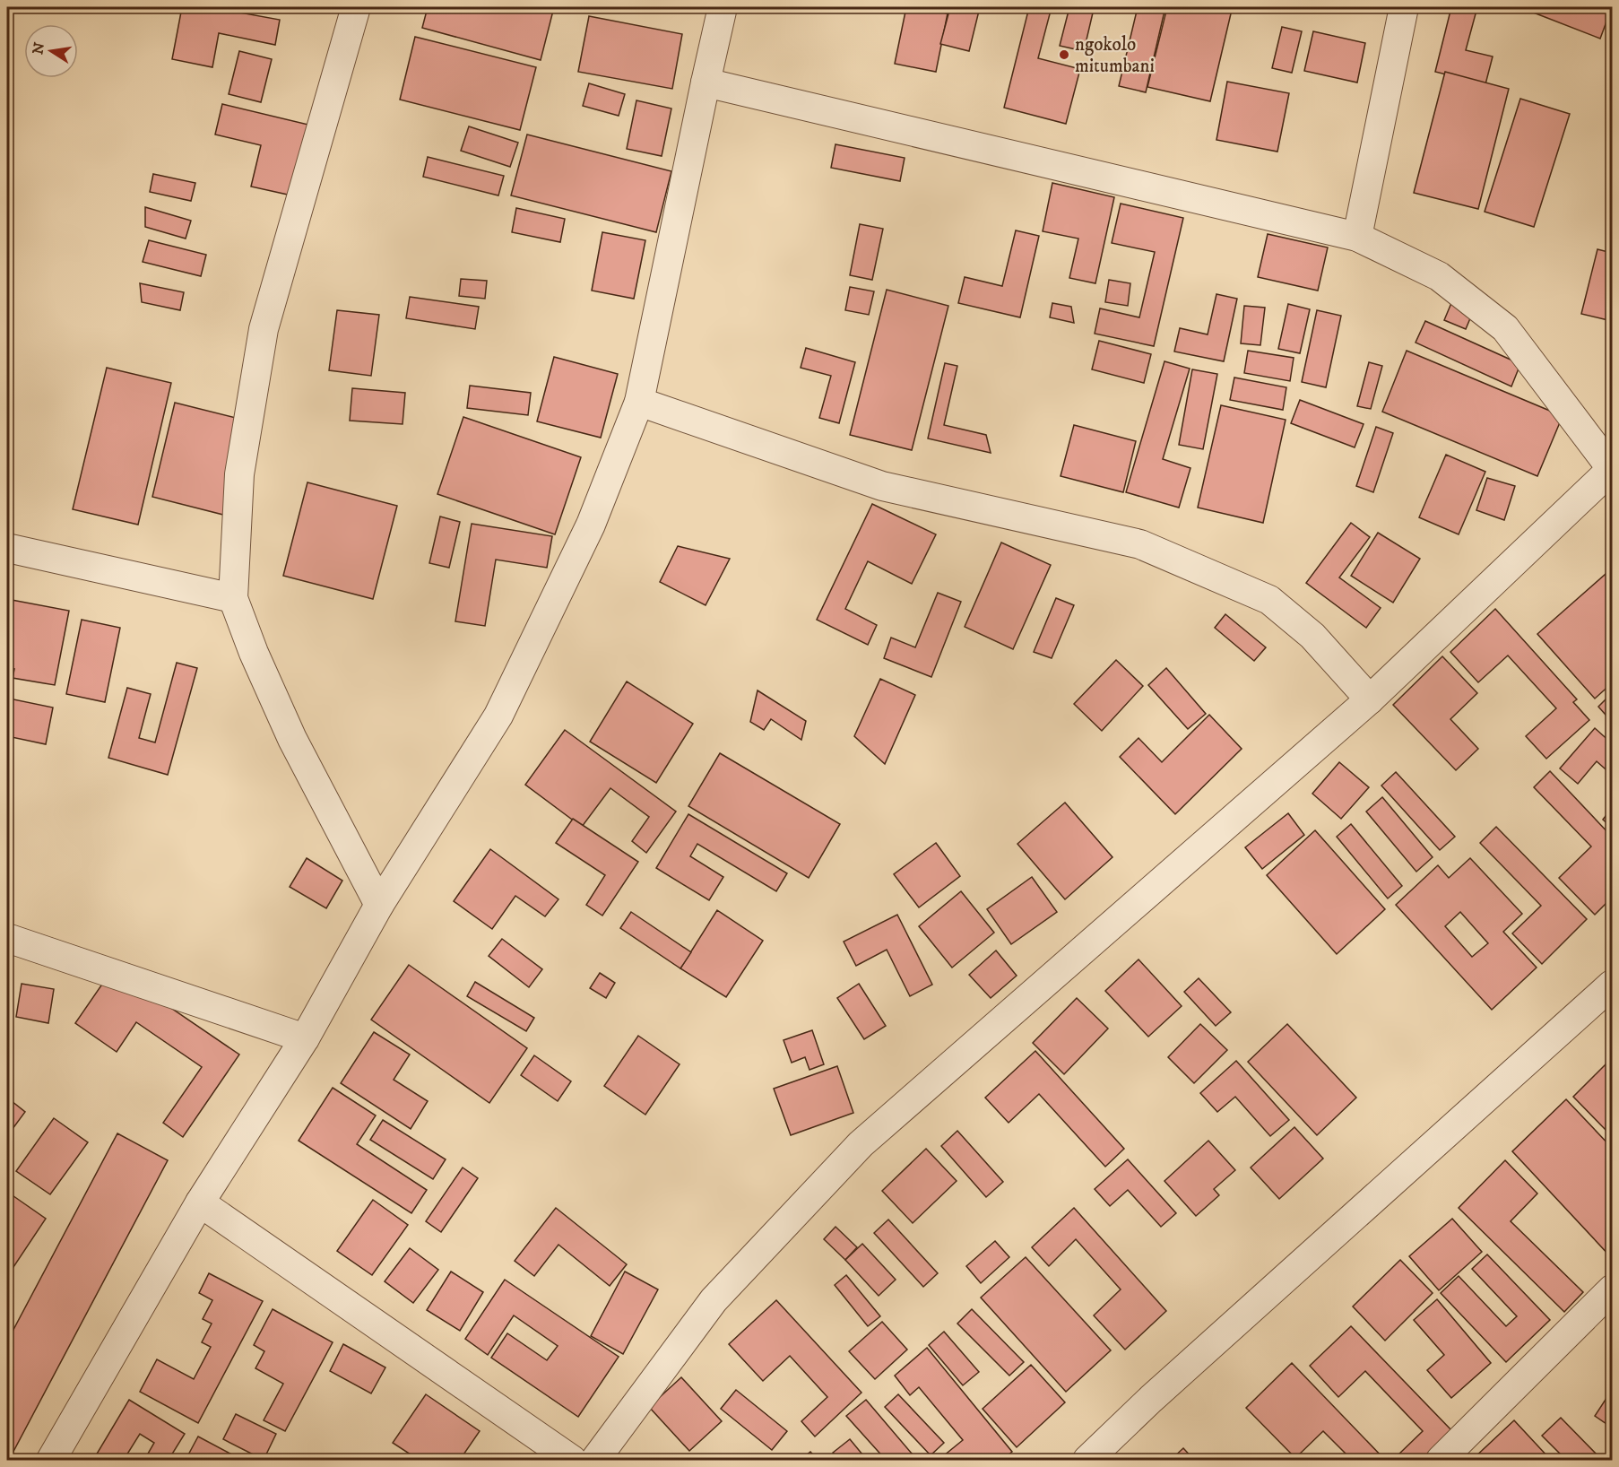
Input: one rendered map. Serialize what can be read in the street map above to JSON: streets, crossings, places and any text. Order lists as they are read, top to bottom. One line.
{"places":["ngokolo mitumbani"],"north":"left"}
